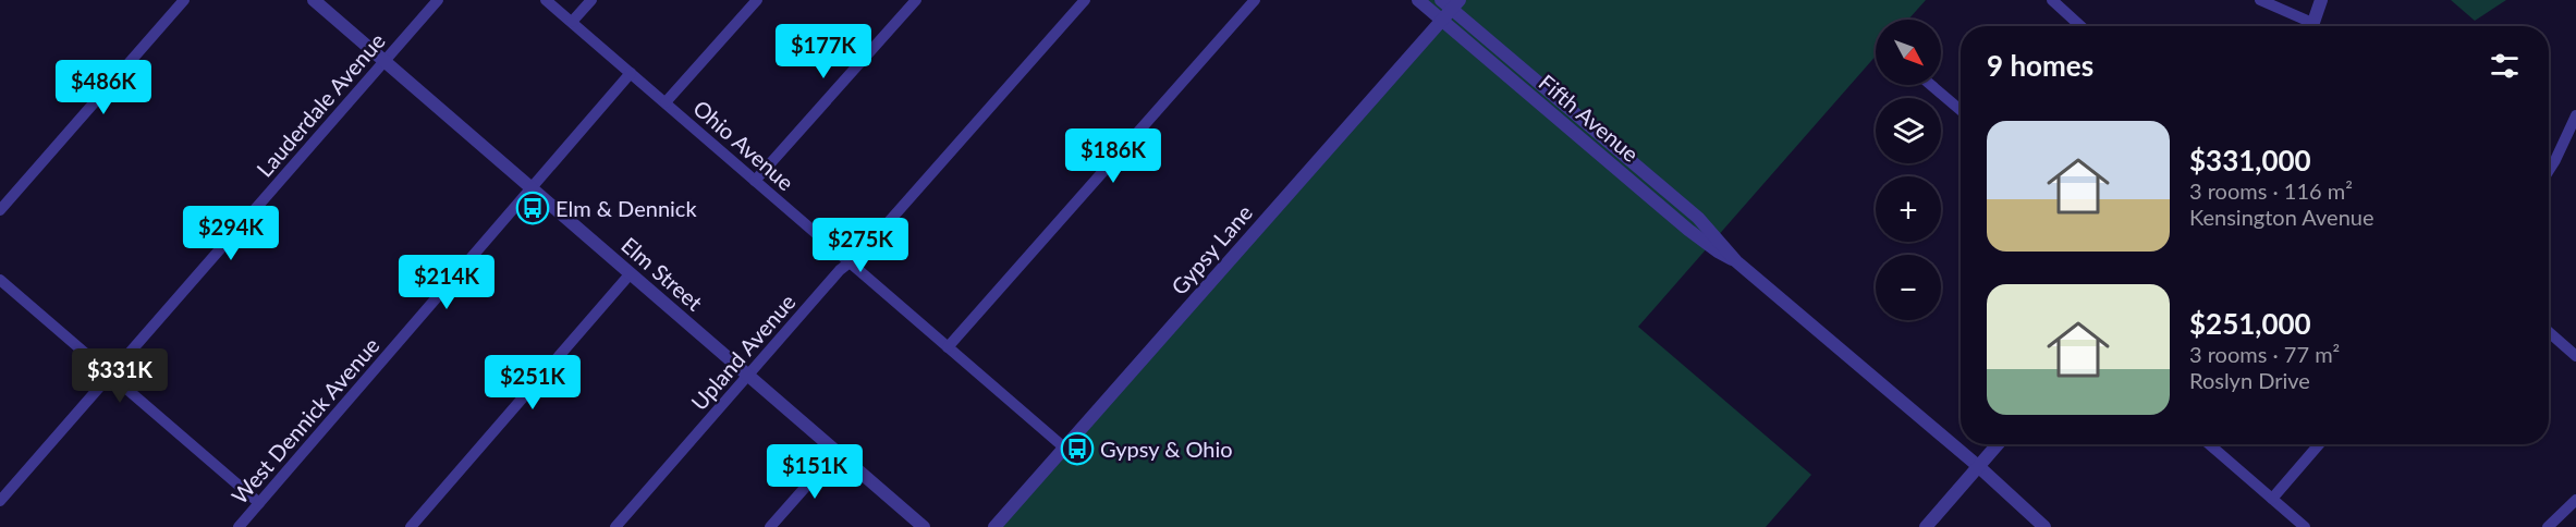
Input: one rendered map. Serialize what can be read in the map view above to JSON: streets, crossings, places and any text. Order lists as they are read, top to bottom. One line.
{"streets":{"street":["Lauderdale Avenue","Fifth Avenue","Ohio Avenue","Gypsy Lane","Elm Street","Upland Avenue","West Dennick Avenue"]},"crossings":[["Lauderdale Avenue","Elm Street"],["Fifth Avenue","Gypsy Lane"],["Ohio Avenue","Gypsy Lane"],["Ohio Avenue","Upland Avenue"],["Ohio Avenue","West Dennick Avenue"],["Elm Street","Upland Avenue"],["Elm Street","West Dennick Avenue"]],"places":{"bus stop":["Elm & Dennick","Gypsy & Ohio"]},"north":"bottom right","page":{"map_buttons":["+","−"],"price":["$177K","$486K","$186K","$294K","$275K","$214K","$331K","$251K","$151K"],"heading":"9 homes","list":[{"name":"$331,000","note":"3 rooms · 116 m² · Kensington Avenue"},{"name":"$251,000","note":"3 rooms · 77 m² · Roslyn Drive"}]}}
